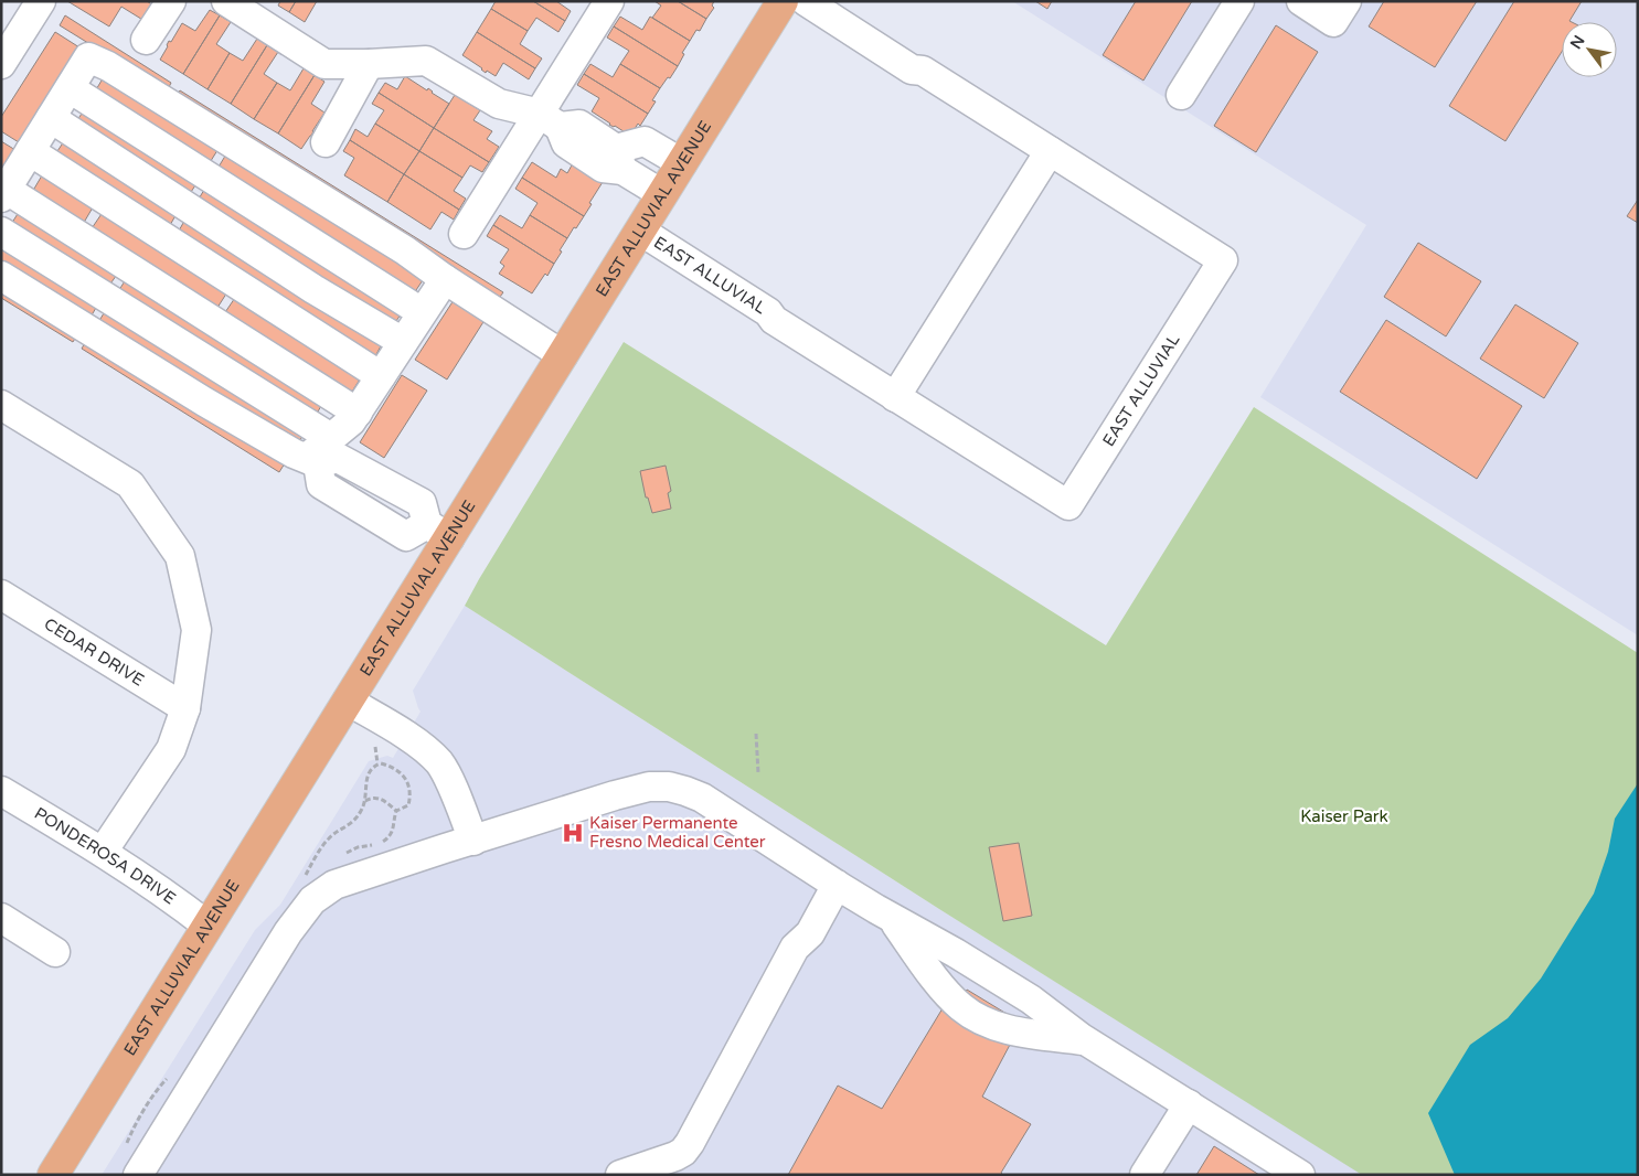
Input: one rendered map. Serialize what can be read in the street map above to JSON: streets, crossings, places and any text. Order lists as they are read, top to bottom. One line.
{"streets":{"main road":["EAST ALLUVIAL AVENUE"],"street":["EAST ALLUVIAL","CEDAR DRIVE","PONDEROSA DRIVE"]},"crossings":[["EAST ALLUVIAL AVENUE","EAST ALLUVIAL"],["EAST ALLUVIAL AVENUE","PONDEROSA DRIVE"]],"parks":["Kaiser Park"],"places":{"hospital":["Kaiser Permanente Fresno Medical Center"]},"north":"top left"}
